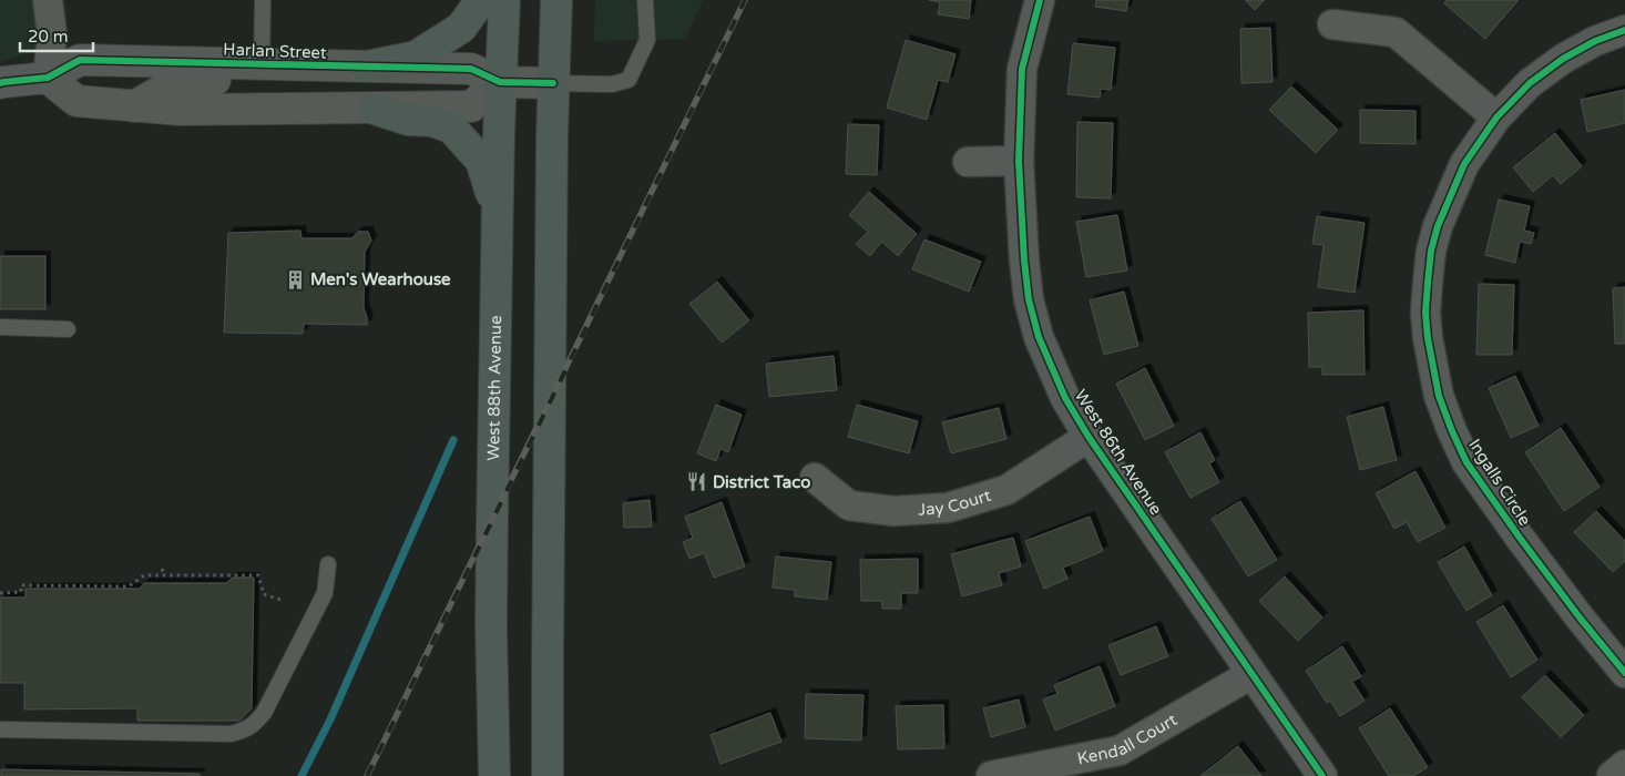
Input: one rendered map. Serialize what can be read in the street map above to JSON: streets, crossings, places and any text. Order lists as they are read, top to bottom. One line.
{"streets":{"main road":["West 88th Avenue"],"street":["Harlan Street","West 86th Avenue","Ingalls Circle","Jay Court","Kendall Court"]},"crossings":[["Harlan Street","West 88th Avenue"],["West 86th Avenue","Jay Court"],["West 86th Avenue","Kendall Court"]],"places":{"building":["Men's Wearhouse"],"restaurant":["District Taco"]},"scale_bar":"20 m"}
